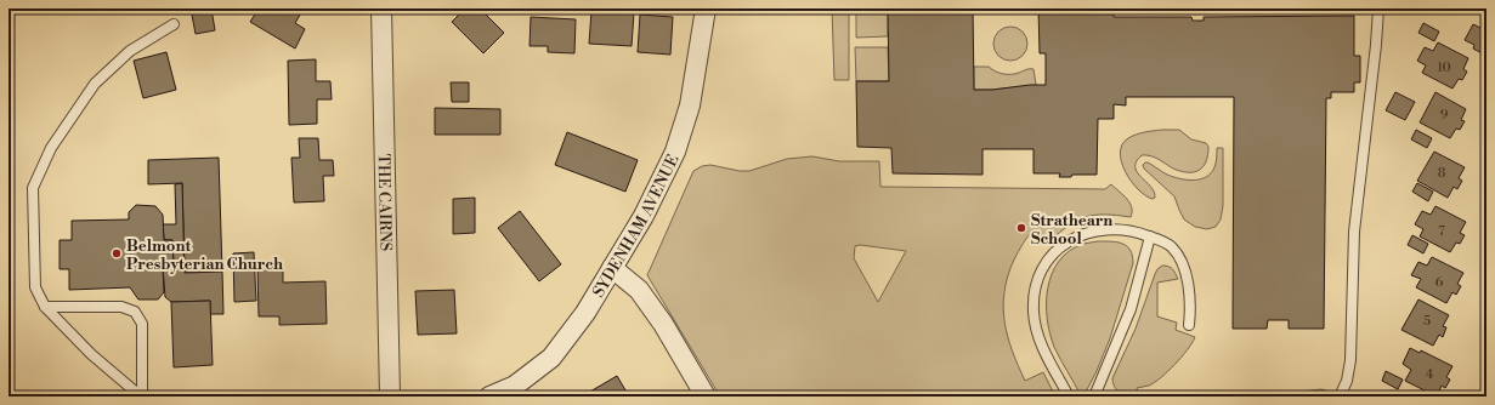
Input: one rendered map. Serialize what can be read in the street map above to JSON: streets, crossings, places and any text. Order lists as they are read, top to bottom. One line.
{"streets":{"street":["THE CAIRNS","SYDENHAM AVENUE"]},"places":["Strathearn School","Belmont Presbyterian Church"],"house_numbers":["10","9","8","7","6","5","4"]}
